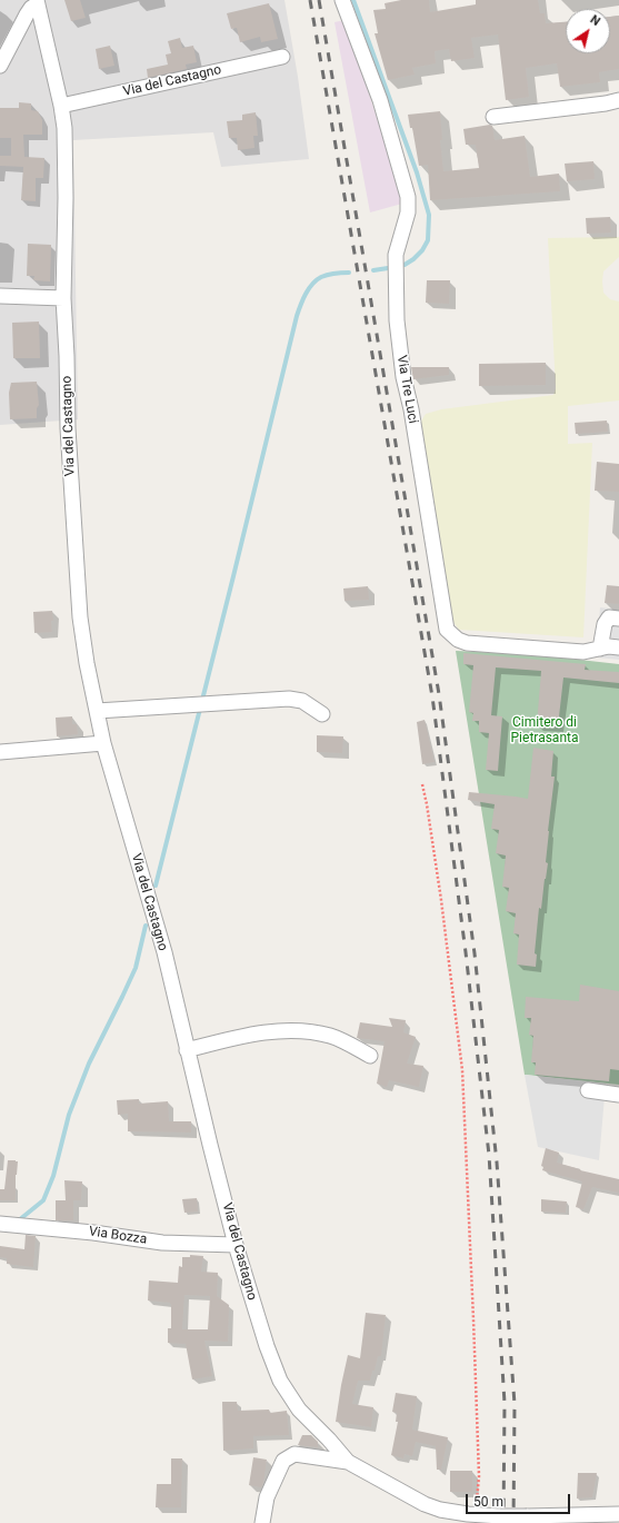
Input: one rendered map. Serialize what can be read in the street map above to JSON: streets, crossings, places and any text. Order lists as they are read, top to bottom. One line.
{"streets":{"street":["Via del Castagno","Via Tre Luci","Via Bozza"]},"crossings":[["Via del Castagno","Via Bozza"]],"parks":["Cimitero di Pietrasanta"],"scale_bar":"50 m","north":"top right"}
